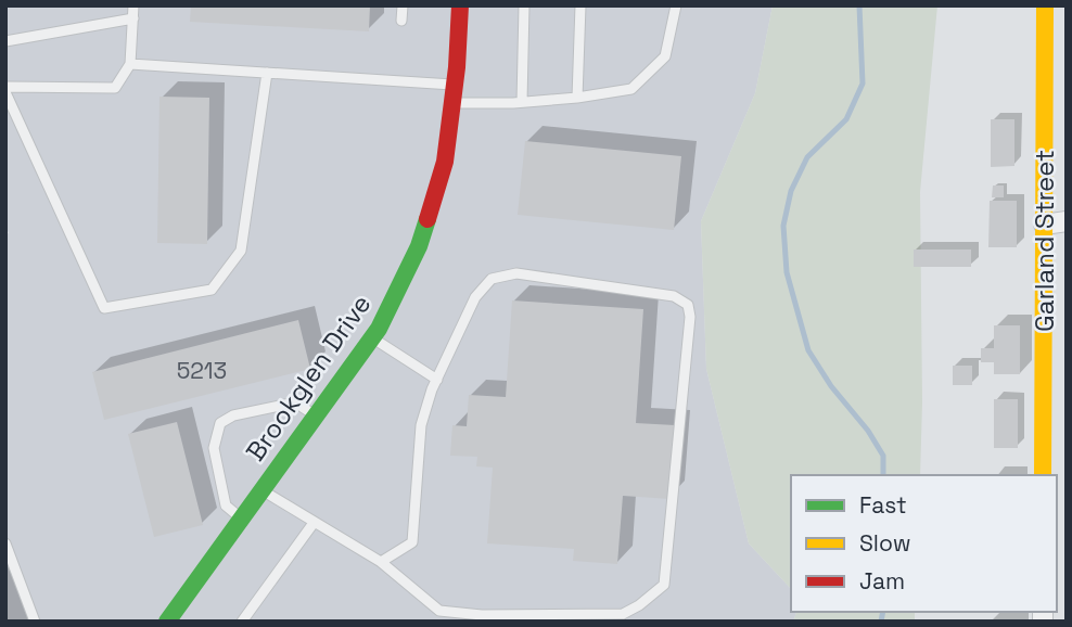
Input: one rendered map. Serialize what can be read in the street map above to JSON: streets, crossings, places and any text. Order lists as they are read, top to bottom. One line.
{"streets":{"street":["Garland Street","Brookglen Drive"]},"house_numbers":["5213"],"legend":["Fast","Slow","Jam"]}
